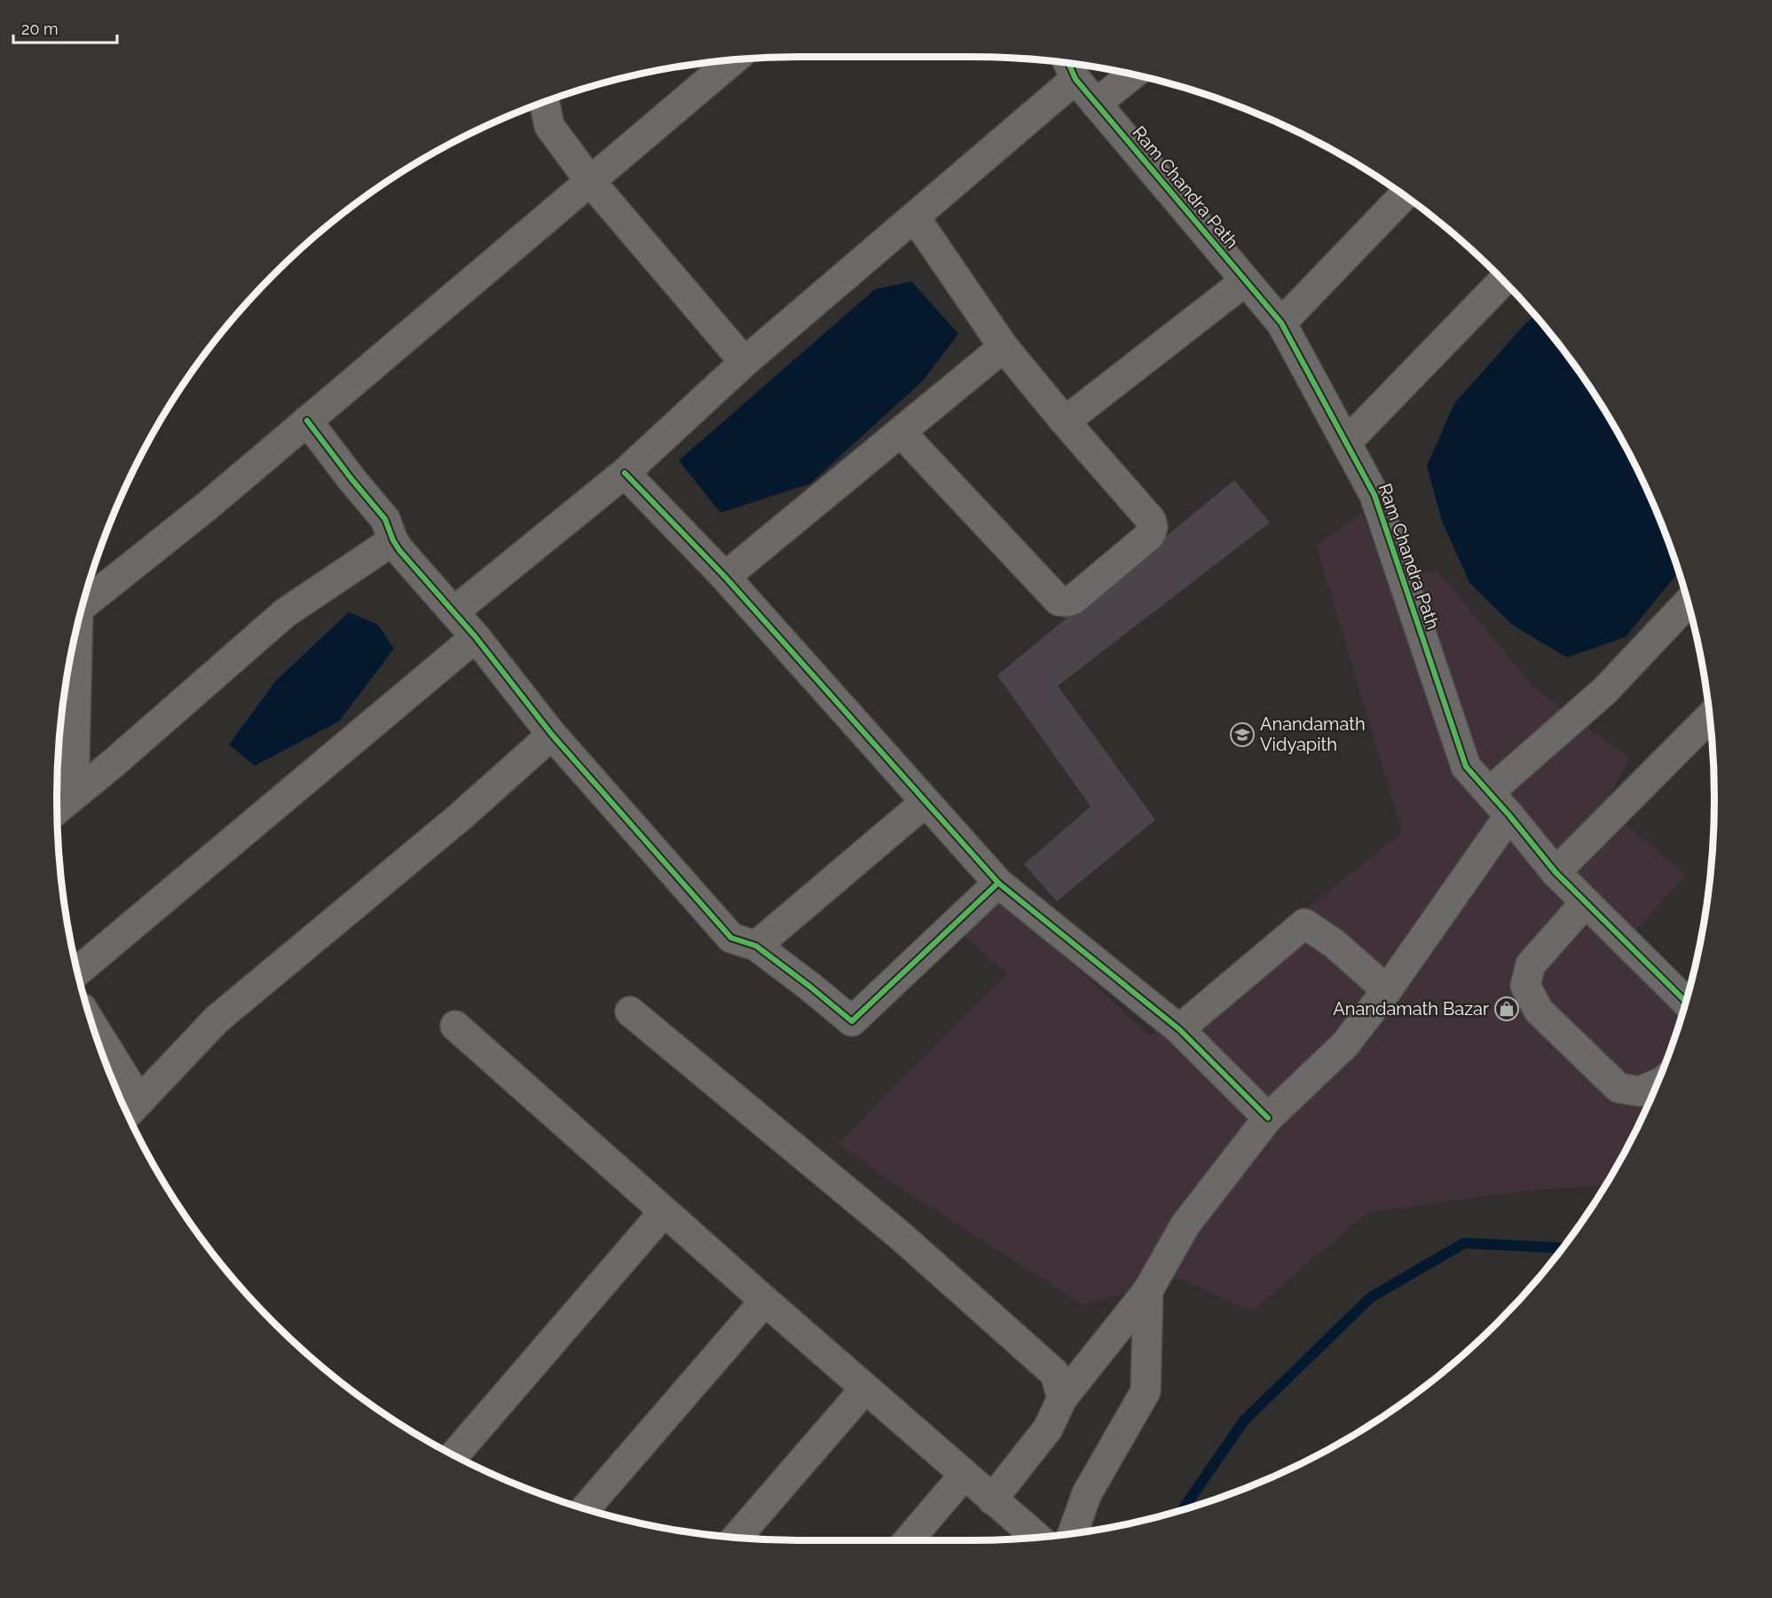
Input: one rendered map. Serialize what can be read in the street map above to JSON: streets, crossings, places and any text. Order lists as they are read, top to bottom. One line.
{"streets":{"street":["Ram Chandra Path"]},"places":{"school or university":["Anandamath Vidyapith"],"shop":["Anandamath Bazar"]},"scale_bar":"20 m"}
